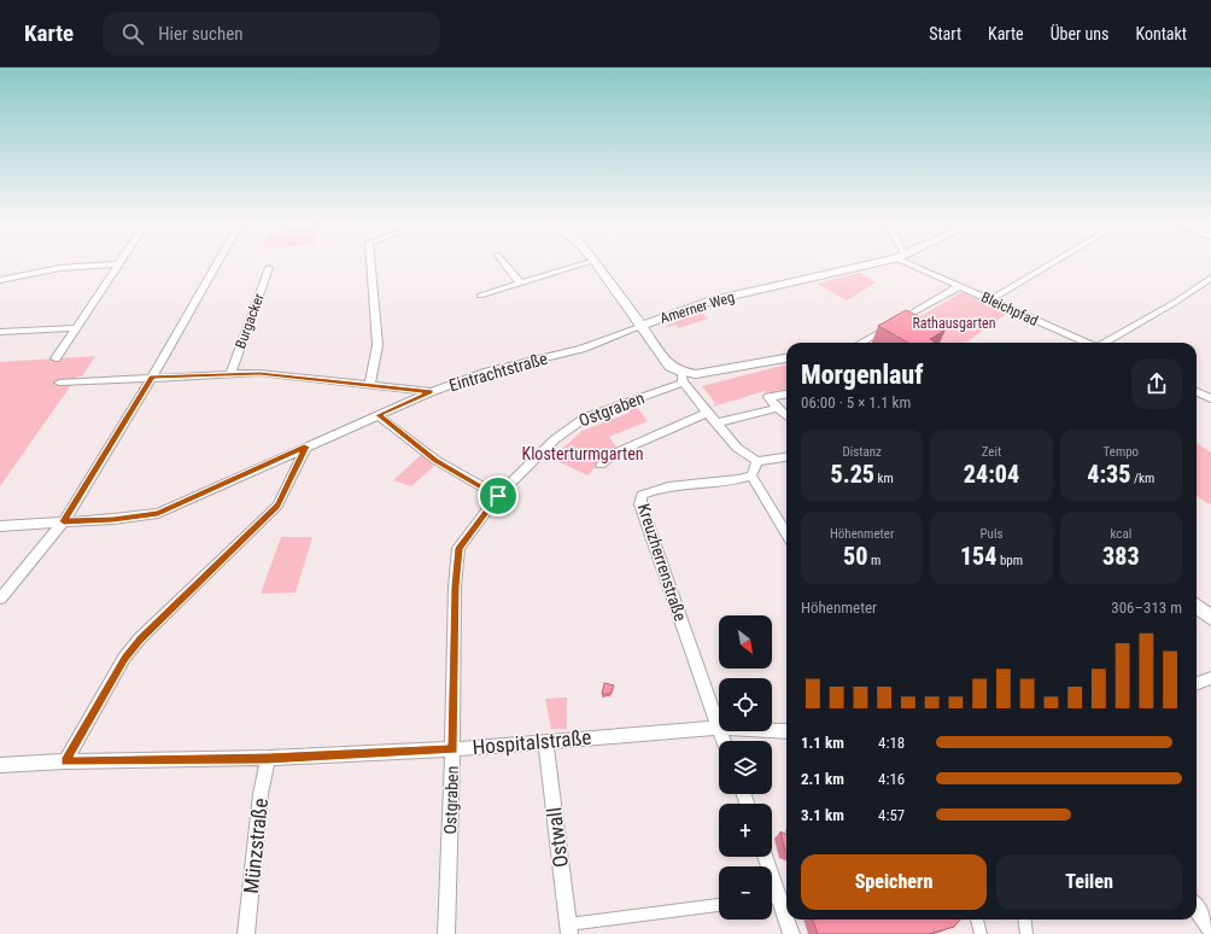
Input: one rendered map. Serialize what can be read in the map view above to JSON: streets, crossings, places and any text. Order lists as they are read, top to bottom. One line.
{"streets":{"main road":["Amerner Weg"],"street":["Bleichpfad","Burgacker","Eintrachtstraße","Ostgraben","Kreuzherrenstraße","Hospitalstraße","Ostwall","Münzstraße"]},"crossings":[["Amerner Weg","Eintrachtstraße"],["Ostgraben","Hospitalstraße"],["Kreuzherrenstraße","Hospitalstraße"],["Hospitalstraße","Ostwall"],["Hospitalstraße","Münzstraße"]],"parks":["Rathausgarten","Klosterturmgarten"],"north":"bottom right","page":{"header":"Karte","search":"Hier suchen","nav":["Start","Karte","Über uns","Kontakt"],"heading":["Morgenlauf","06:00 · 5 × 1.1 km"],"stats":[["Distanz","5.25 km"],["Zeit","24:04"],["Tempo","4:35 /km"],["Höhenmeter","50 m"],["Puls","154 bpm"],["kcal","383"]],"chart":["Höhenmeter","306–313 m"],"map_buttons":["+","−"],"list":[{"name":"1.1 km","note":"4:18"},{"name":"2.1 km","note":"4:16"},{"name":"3.1 km","note":"4:57"}],"buttons":["Speichern","Teilen"]}}
